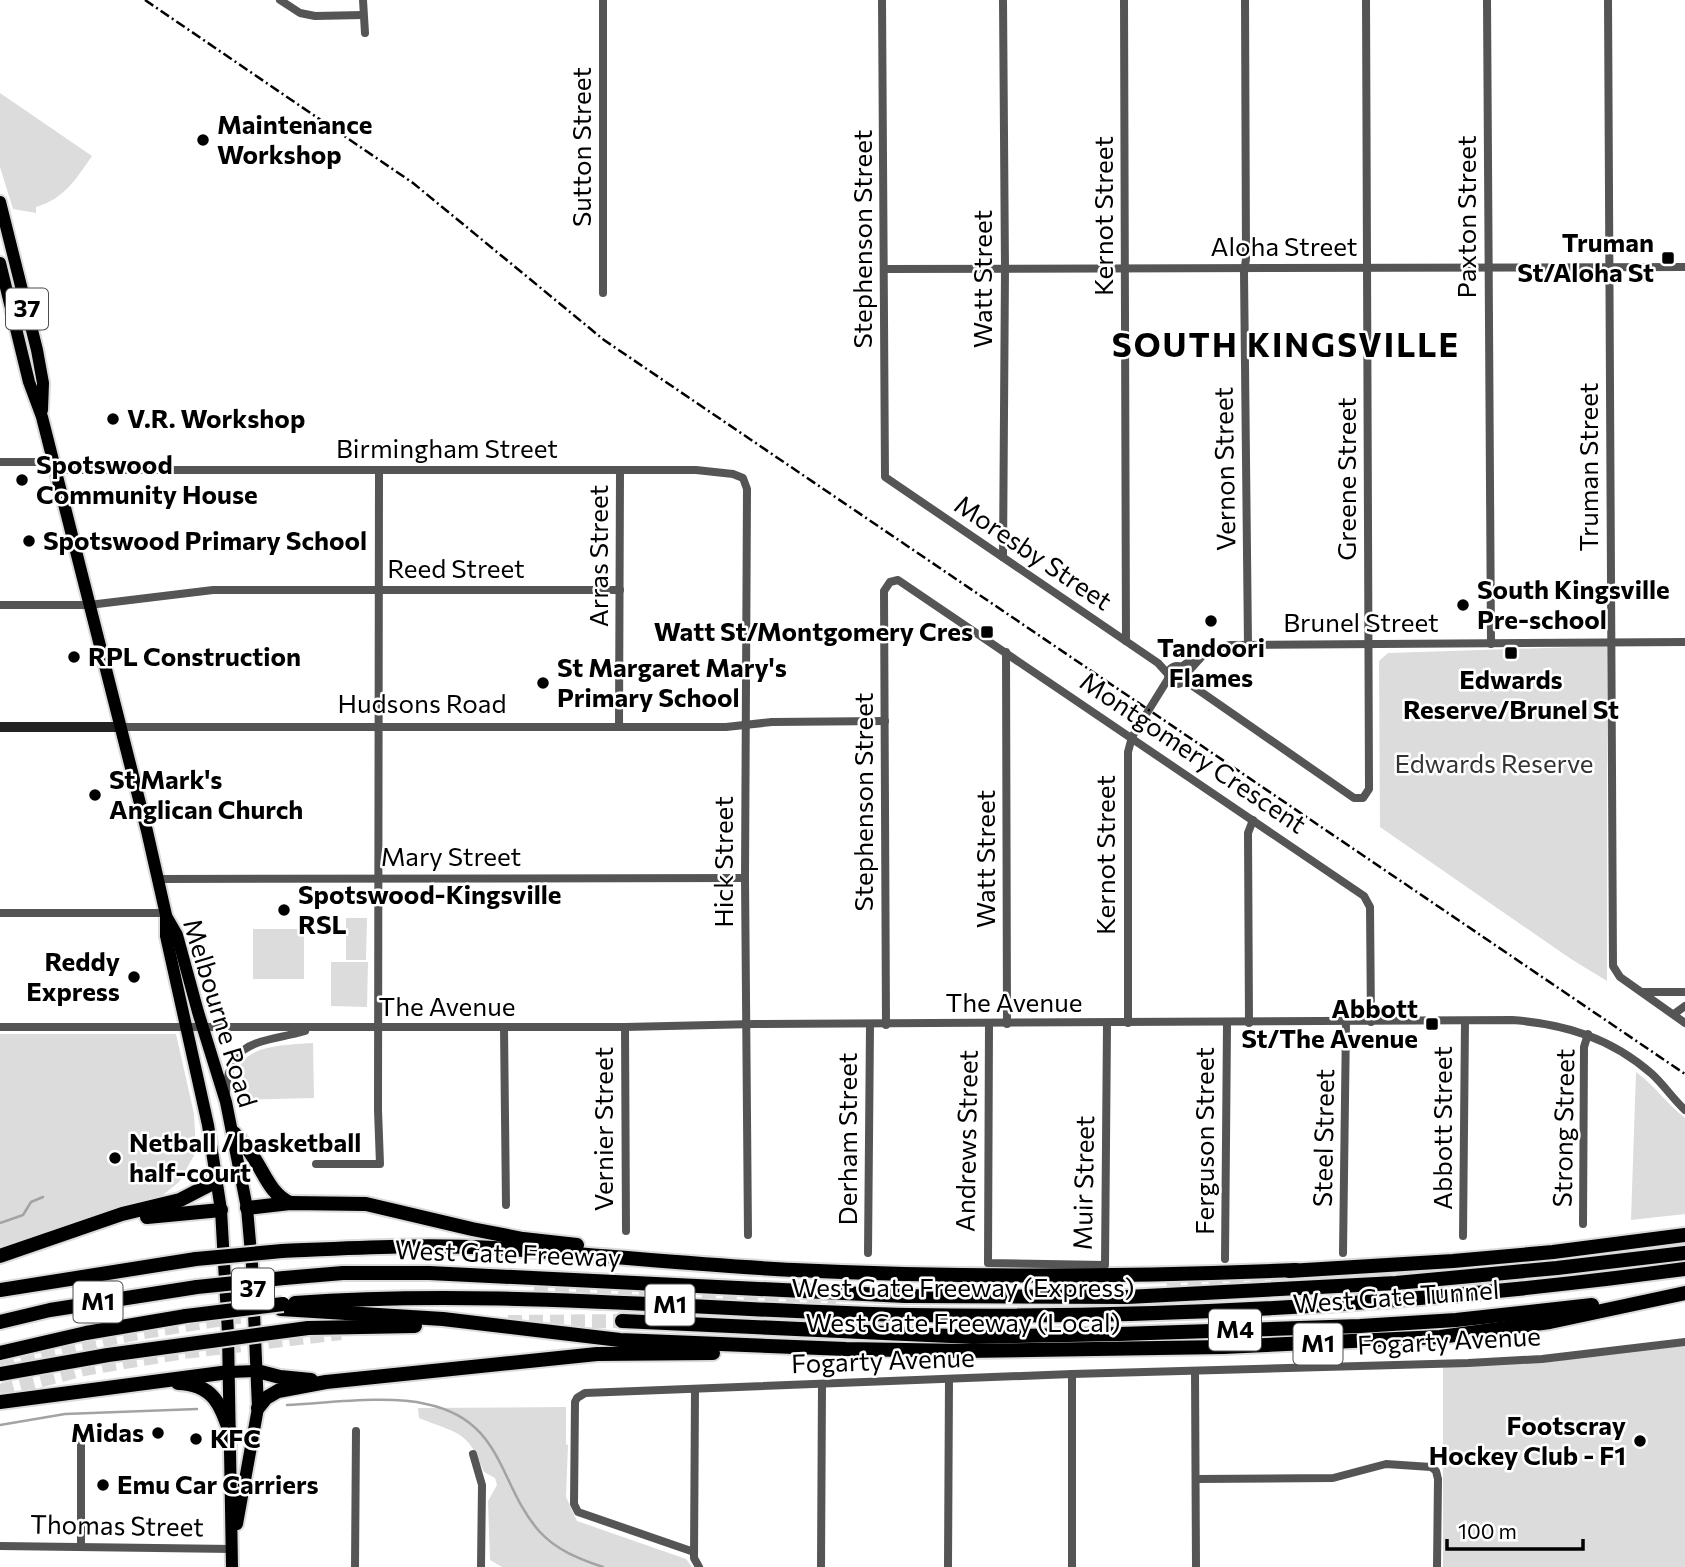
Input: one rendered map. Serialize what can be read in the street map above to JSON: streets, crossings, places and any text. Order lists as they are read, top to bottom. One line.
{"streets":{"highway":["West Gate Freeway","West Gate Freeway (Express)","West Gate Tunnel","M1","West Gate Freeway (Local)","M4"],"main road":["37","Melbourne Road"],"street":["Sutton Street","Kernot Street","Paxton Street","Stephenson Street","Aloha Street","Watt Street","Birmingham Street","Truman Street","Vernon Street","Greene Street","Moresby Street","Arras Street","Reed Street","Brunel Street","Hudsons Road","Montgomery Crescent","Mary Street","Hick Street","The Avenue","Abbott Street","Strong Street","Vernier Street","Steel Street","Derham Street","Andrews Street","Ferguson Street","Muir Street","Fogarty Avenue","Thomas Street"]},"crossings":[["Kernot Street","Aloha Street"],["Kernot Street","Moresby Street"],["Kernot Street","Brunel Street"],["Kernot Street","Montgomery Crescent"],["Kernot Street","The Avenue"],["Paxton Street","Aloha Street"],["Paxton Street","Brunel Street"],["Stephenson Street","Aloha Street"],["Stephenson Street","Moresby Street"],["Stephenson Street","Hudsons Road"],["Stephenson Street","Montgomery Crescent"],["Stephenson Street","The Avenue"],["Aloha Street","Watt Street"],["Aloha Street","Truman Street"],["Aloha Street","Vernon Street"],["Aloha Street","Greene Street"],["Watt Street","Moresby Street"],["Watt Street","Montgomery Crescent"],["Watt Street","The Avenue"],["37","Melbourne Road"],["37","Thomas Street"],["Birmingham Street","Arras Street"],["Birmingham Street","Hick Street"],["Birmingham Street","Melbourne Road"],["Truman Street","Brunel Street"],["Vernon Street","Brunel Street"],["Greene Street","Brunel Street"],["Moresby Street","Brunel Street"],["Arras Street","Reed Street"],["Arras Street","Hudsons Road"],["Reed Street","Melbourne Road"],["Hudsons Road","Hick Street"],["Hudsons Road","Melbourne Road"],["Montgomery Crescent","The Avenue"],["Mary Street","Hick Street"],["Mary Street","Melbourne Road"],["Hick Street","The Avenue"],["The Avenue","Melbourne Road"],["The Avenue","Abbott Street"],["The Avenue","Strong Street"],["The Avenue","Vernier Street"],["The Avenue","Steel Street"],["The Avenue","Derham Street"],["The Avenue","Andrews Street"],["The Avenue","Ferguson Street"],["The Avenue","Muir Street"],["Andrews Street","Muir Street"],["West Gate Freeway","West Gate Freeway (Express)"],["West Gate Freeway","West Gate Freeway (Local)"],["West Gate Freeway (Express)","West Gate Freeway (Local)"],["West Gate Tunnel","West Gate Freeway (Local)"],["M1","West Gate Freeway (Local)"]],"districts":["SOUTH KINGSVILLE"],"parks":["Edwards Reserve"],"places":{"other":["Maintenance Workshop","V.R. Workshop","Spotswood Community House","Spotswood Primary School","South Kingsville Pre-school","Tandoori Flames","RPL Construction","St Margaret Mary's Primary School","St Mark's Anglican Church","Spotswood-Kingsville RSL","Reddy Express","Netball / basketball half-court","Midas","KFC","Footscray Hockey Club - F1","Emu Car Carriers"],"transit":["Truman St/Aloha St","Watt St/Montgomery Cres","Edwards Reserve/Brunel St","Abbott St/The Avenue"]},"scale_bar":"100 m"}
